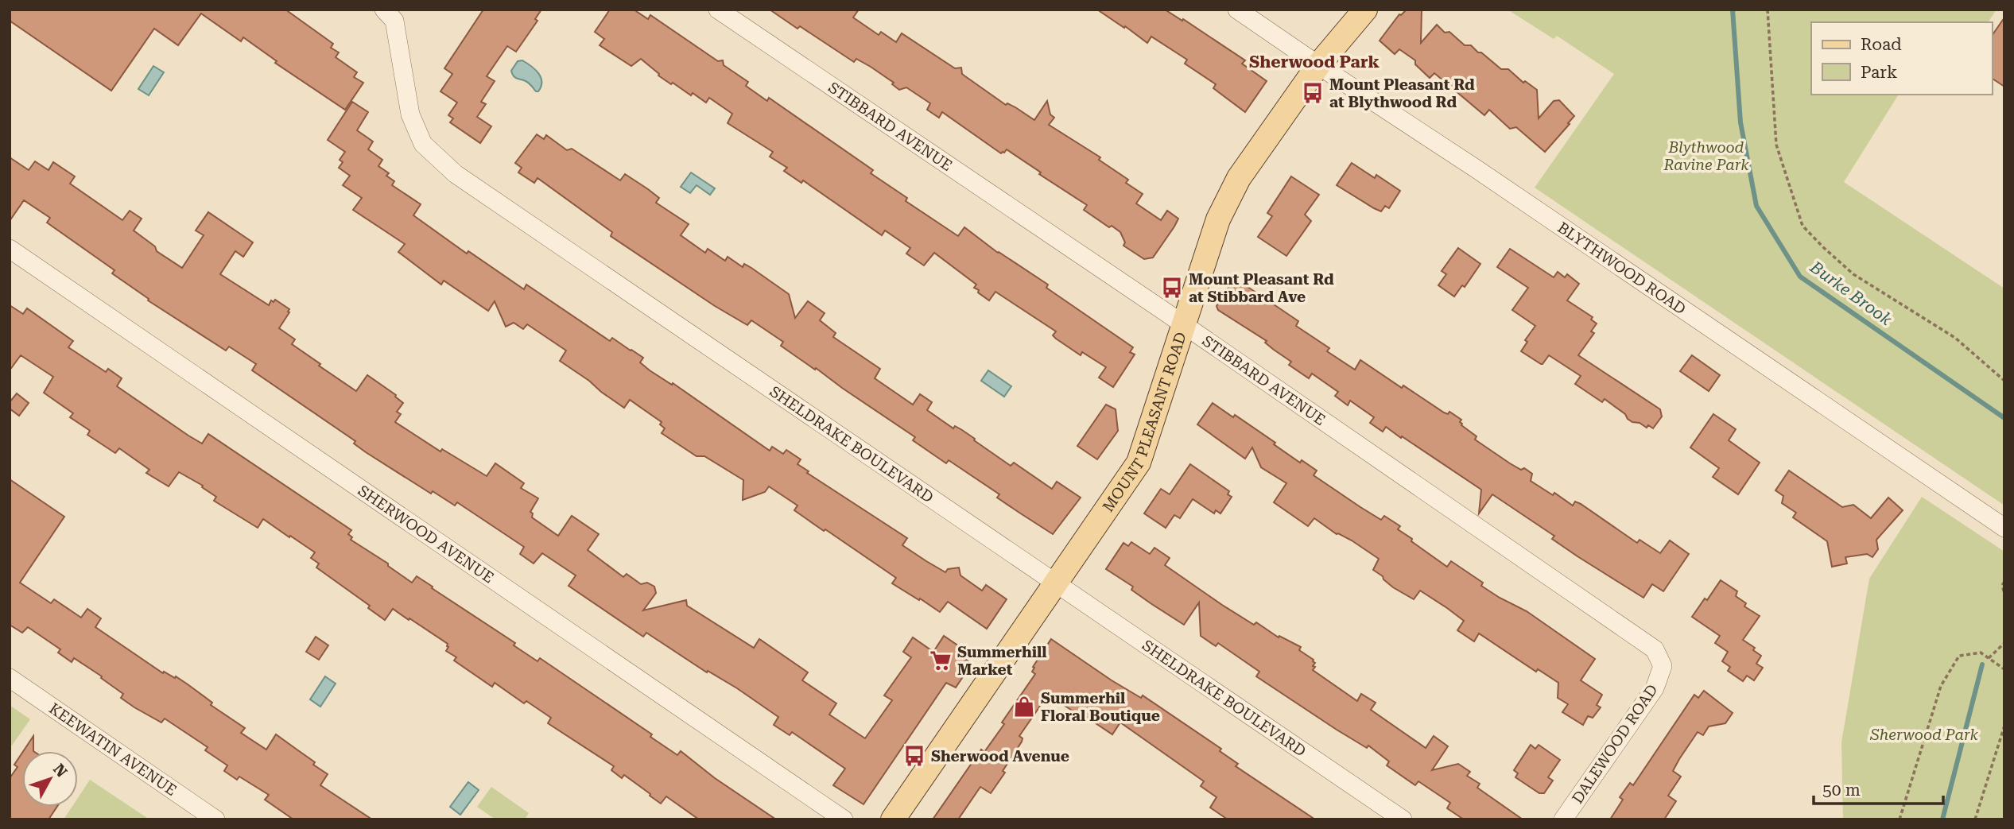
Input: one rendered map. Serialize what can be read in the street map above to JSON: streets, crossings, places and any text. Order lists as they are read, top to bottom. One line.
{"streets":{"main road":["MOUNT PLEASANT ROAD"],"street":["STIBBARD AVENUE","BLYTHWOOD ROAD","SHELDRAKE BOULEVARD","SHERWOOD AVENUE","DALEWOOD ROAD","KEEWATIN AVENUE"]},"crossings":[["STIBBARD AVENUE","MOUNT PLEASANT ROAD"],["STIBBARD AVENUE","DALEWOOD ROAD"],["BLYTHWOOD ROAD","MOUNT PLEASANT ROAD"],["MOUNT PLEASANT ROAD","SHELDRAKE BOULEVARD"]],"districts":["Sherwood Park"],"water":["Burke Brook"],"parks":["Blythwood Ravine Park","Sherwood Park"],"places":{"bus stop":["Mount Pleasant Rd at Blythwood Rd","Mount Pleasant Rd at Stibbard Ave","Sherwood Avenue"],"supermarket":["Summerhill Market"],"shop":["Summerhil Floral Boutique"]},"legend":["Road","Park"],"scale_bar":"50 m","north":"top right"}
